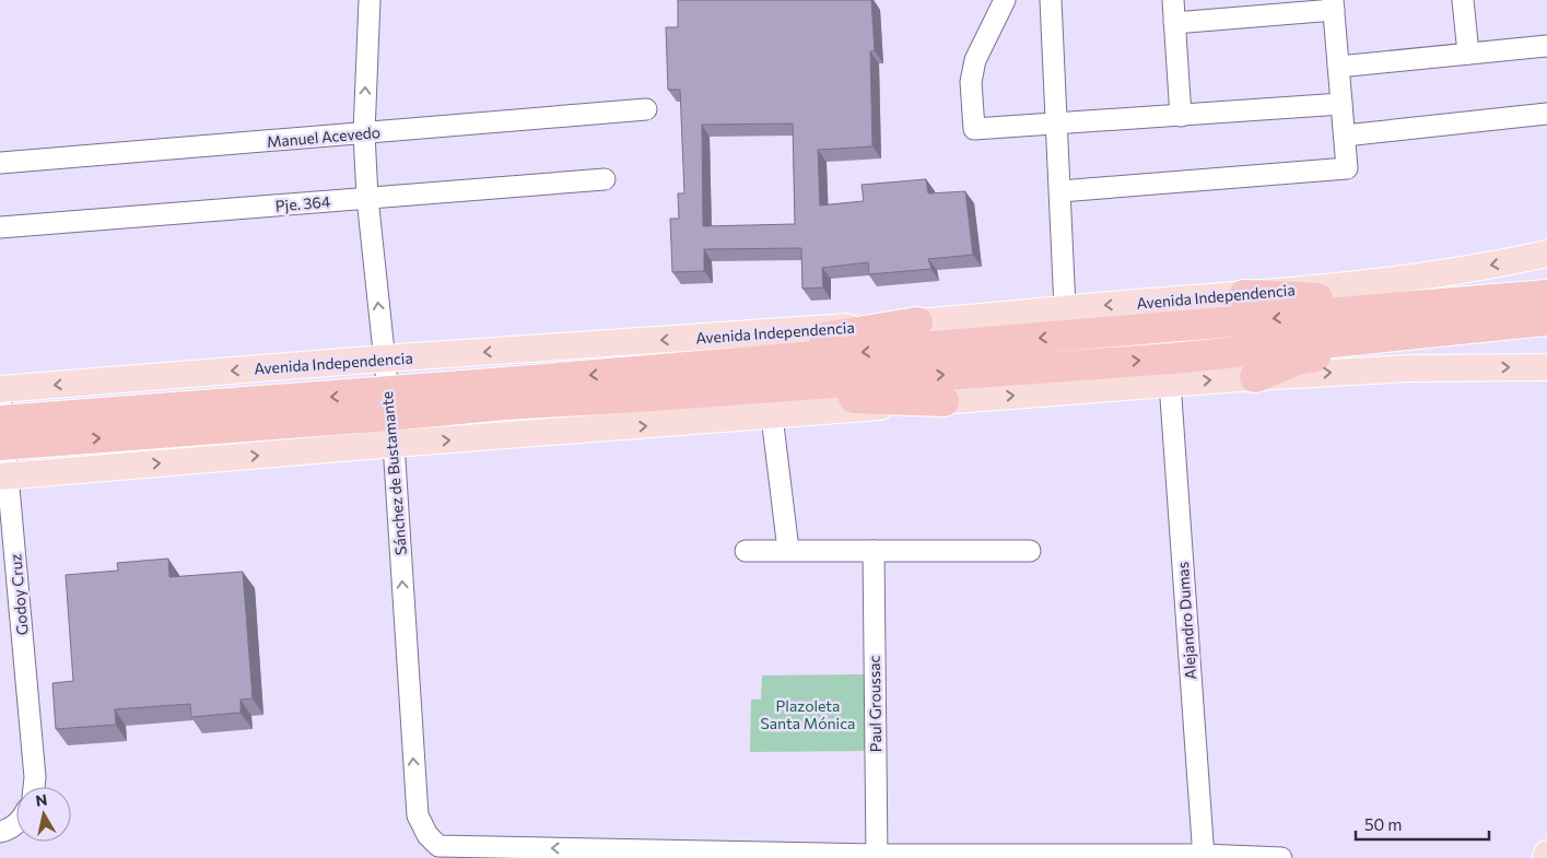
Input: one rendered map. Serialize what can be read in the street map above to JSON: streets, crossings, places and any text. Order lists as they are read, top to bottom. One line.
{"streets":{"highway":["Avenida Independencia"],"street":["Manuel Acevedo","Pje. 364","Sánchez de Bustamante","Godoy Cruz","Alejandro Dumas","Paul Groussac"]},"crossings":[["Manuel Acevedo","Sánchez de Bustamante"],["Pje. 364","Sánchez de Bustamante"],["Avenida Independencia","Sánchez de Bustamante"],["Avenida Independencia","Godoy Cruz"],["Avenida Independencia","Alejandro Dumas"],["Sánchez de Bustamante","Paul Groussac"]],"parks":["Plazoleta Santa Mónica"],"scale_bar":"50 m","north":"top"}
